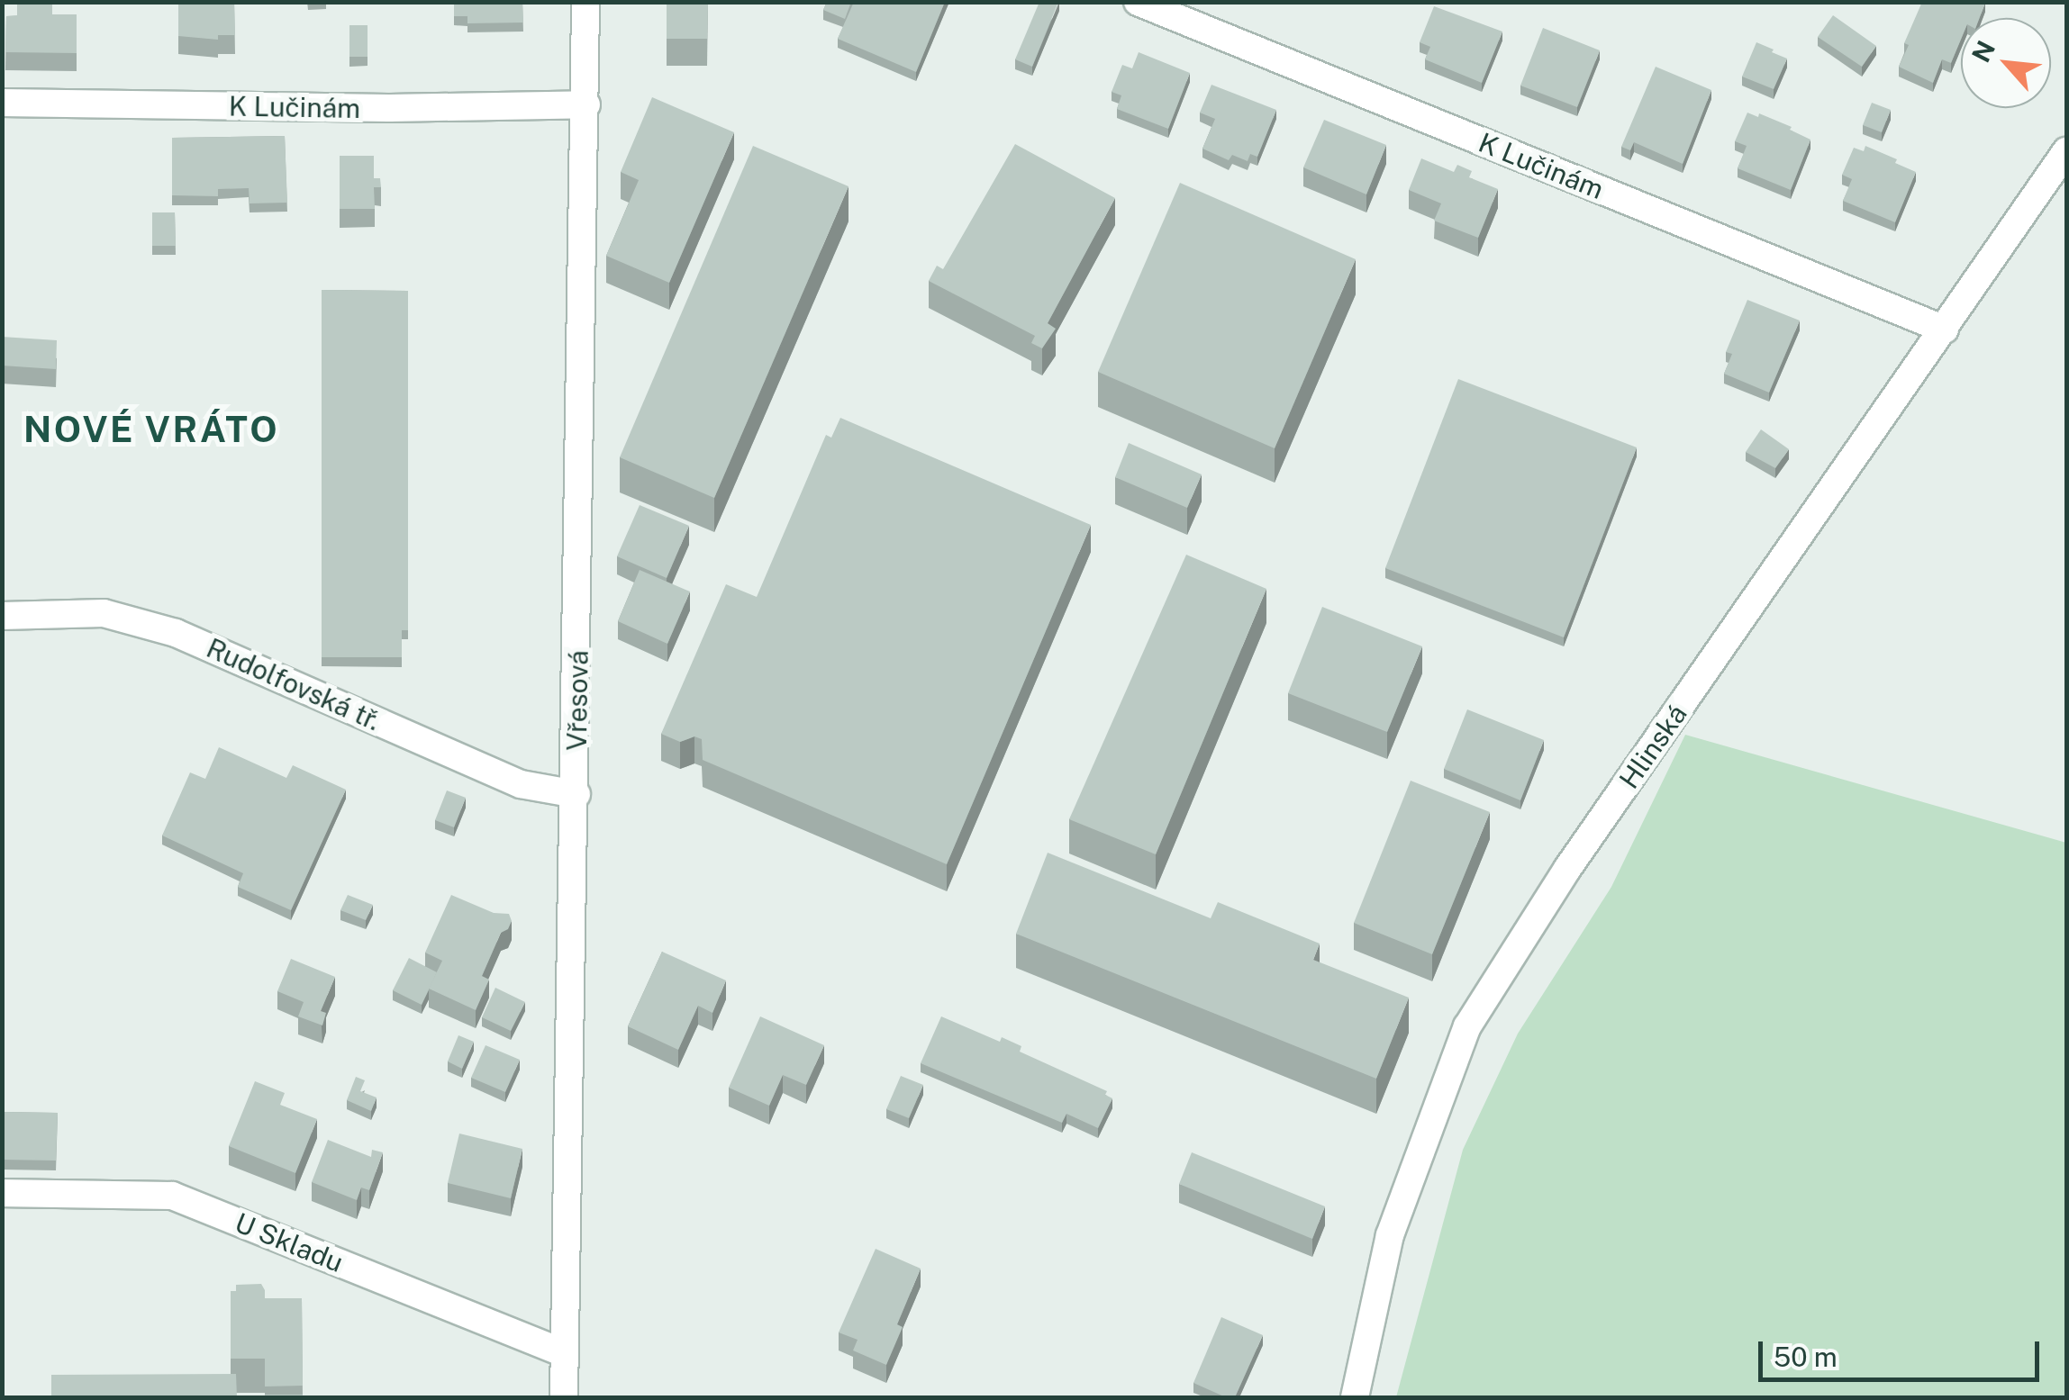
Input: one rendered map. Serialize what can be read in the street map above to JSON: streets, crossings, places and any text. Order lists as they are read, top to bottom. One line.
{"streets":{"street":["K Lučinám","Rudolfovská tř.","Vřesová","Hlinská","U Skladu"]},"crossings":[["K Lučinám","Vřesová"],["K Lučinám","Hlinská"],["Rudolfovská tř.","Vřesová"],["Vřesová","U Skladu"]],"districts":["NOVÉ VRÁTO"],"scale_bar":"50 m","north":"top left"}
